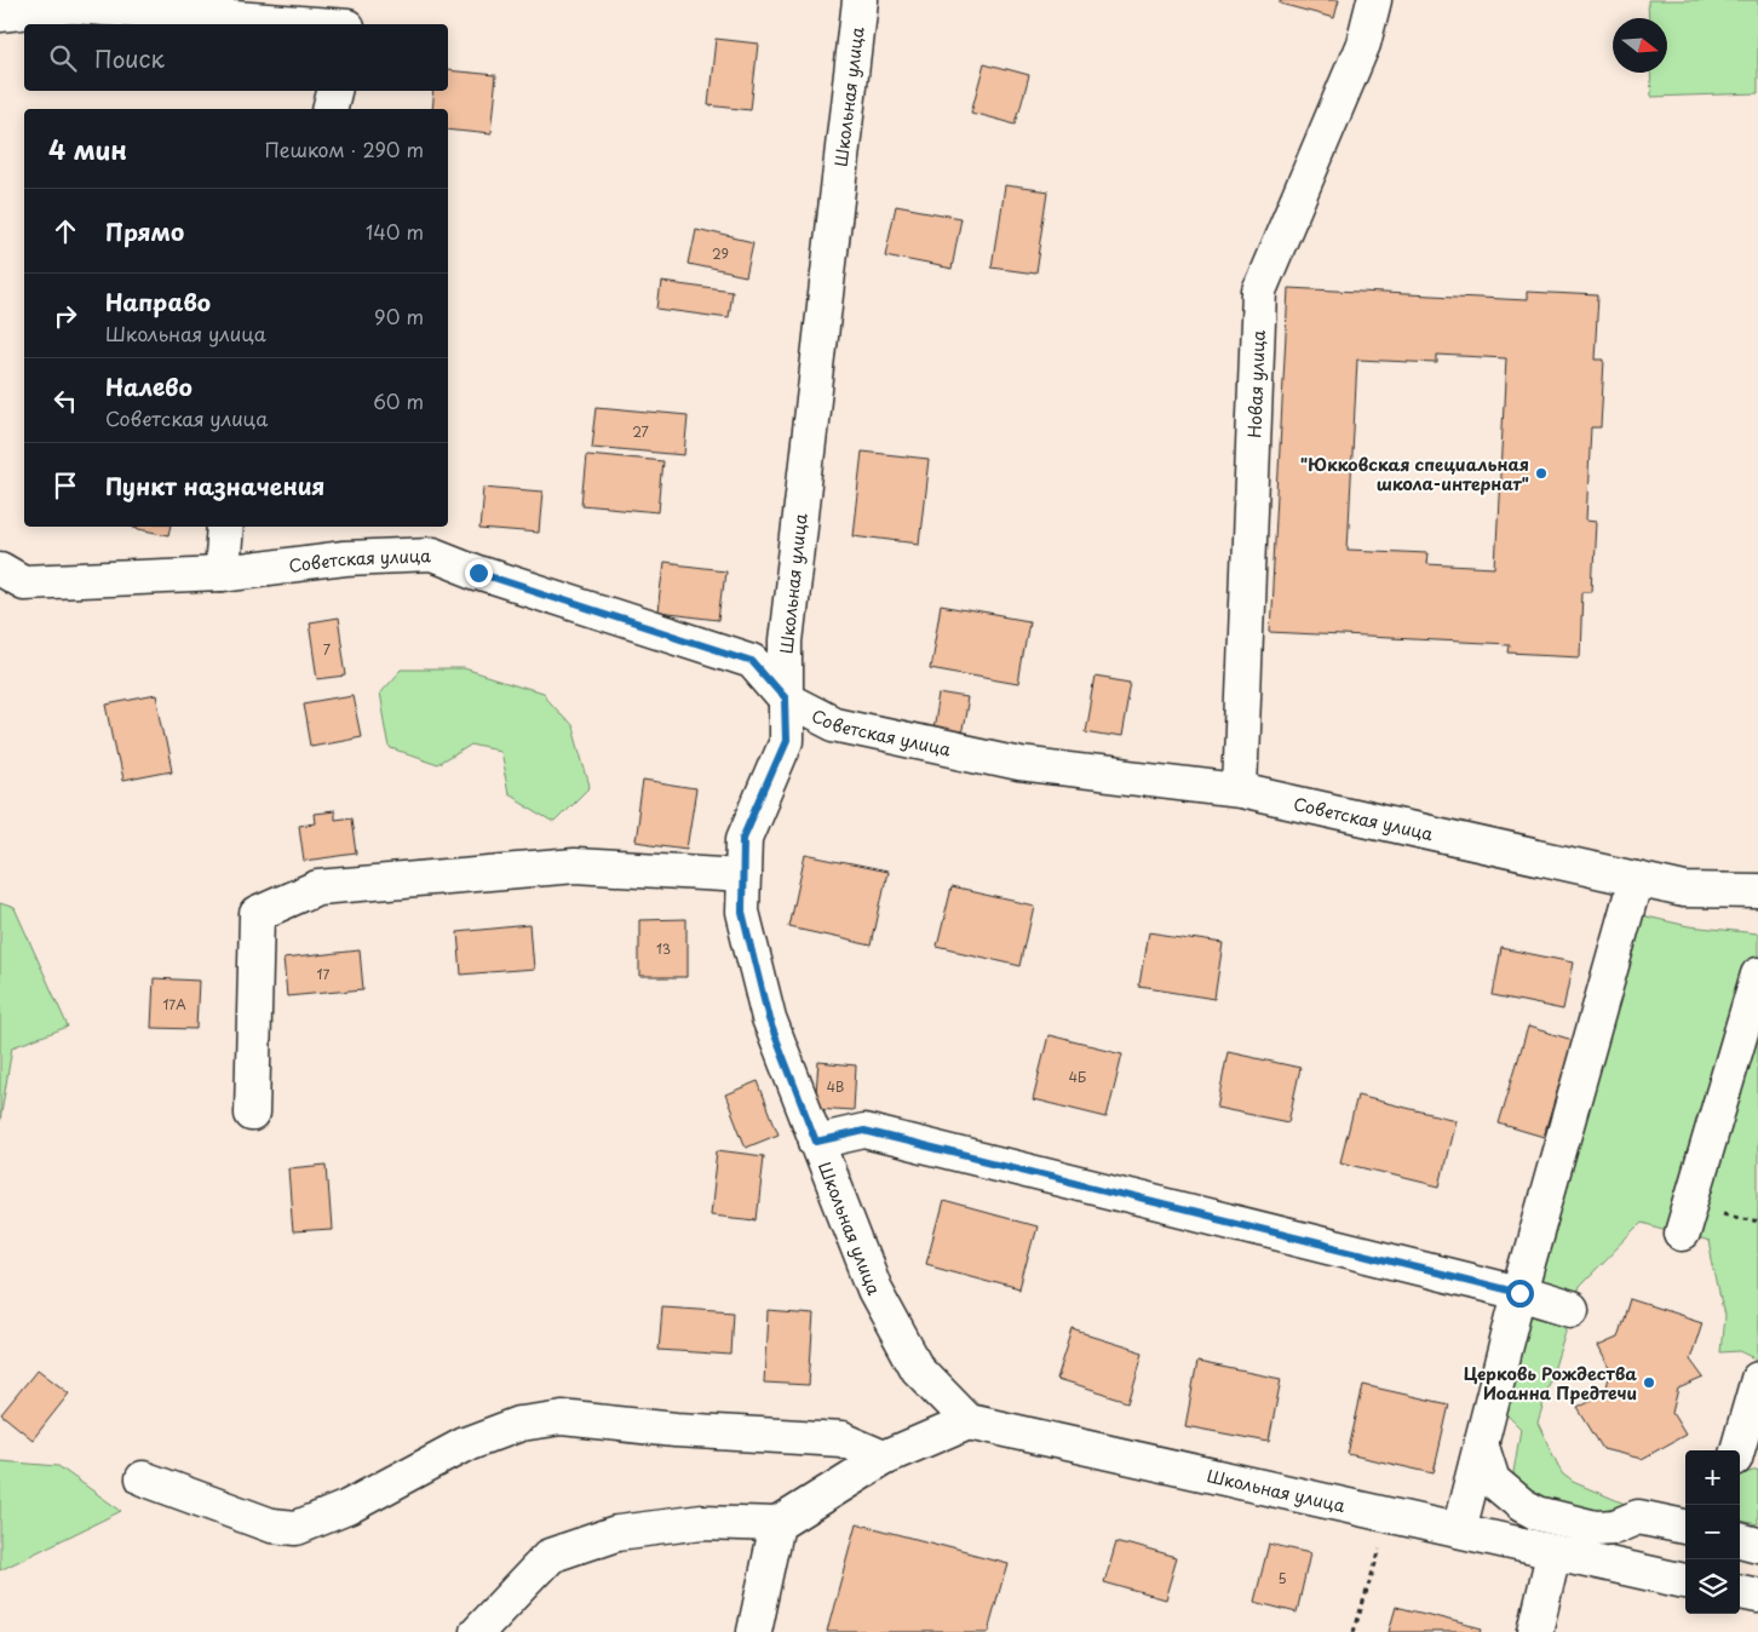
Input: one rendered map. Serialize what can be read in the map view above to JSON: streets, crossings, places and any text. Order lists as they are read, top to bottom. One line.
{"streets":{"street":["Школьная улица","Новая улица","Советская улица"]},"crossings":[["Школьная улица","Советская улица"],["Новая улица","Советская улица"]],"places":["\"Юкковская специальная школа-интернат\"","Церковь Рождества Иоанна Предтечи"],"house_numbers":["29","27","7","13","17","17А","4Б","4В","5"],"north":"right","page":{"search":"Поиск","heading":["4 мин","Пешком · 290 m"],"list":[["Прямо","140 m"],["Направо","Школьная улица","90 m"],["Налево","Советская улица","60 m"],"Пункт назначения"],"map_buttons":["+","−"]}}
